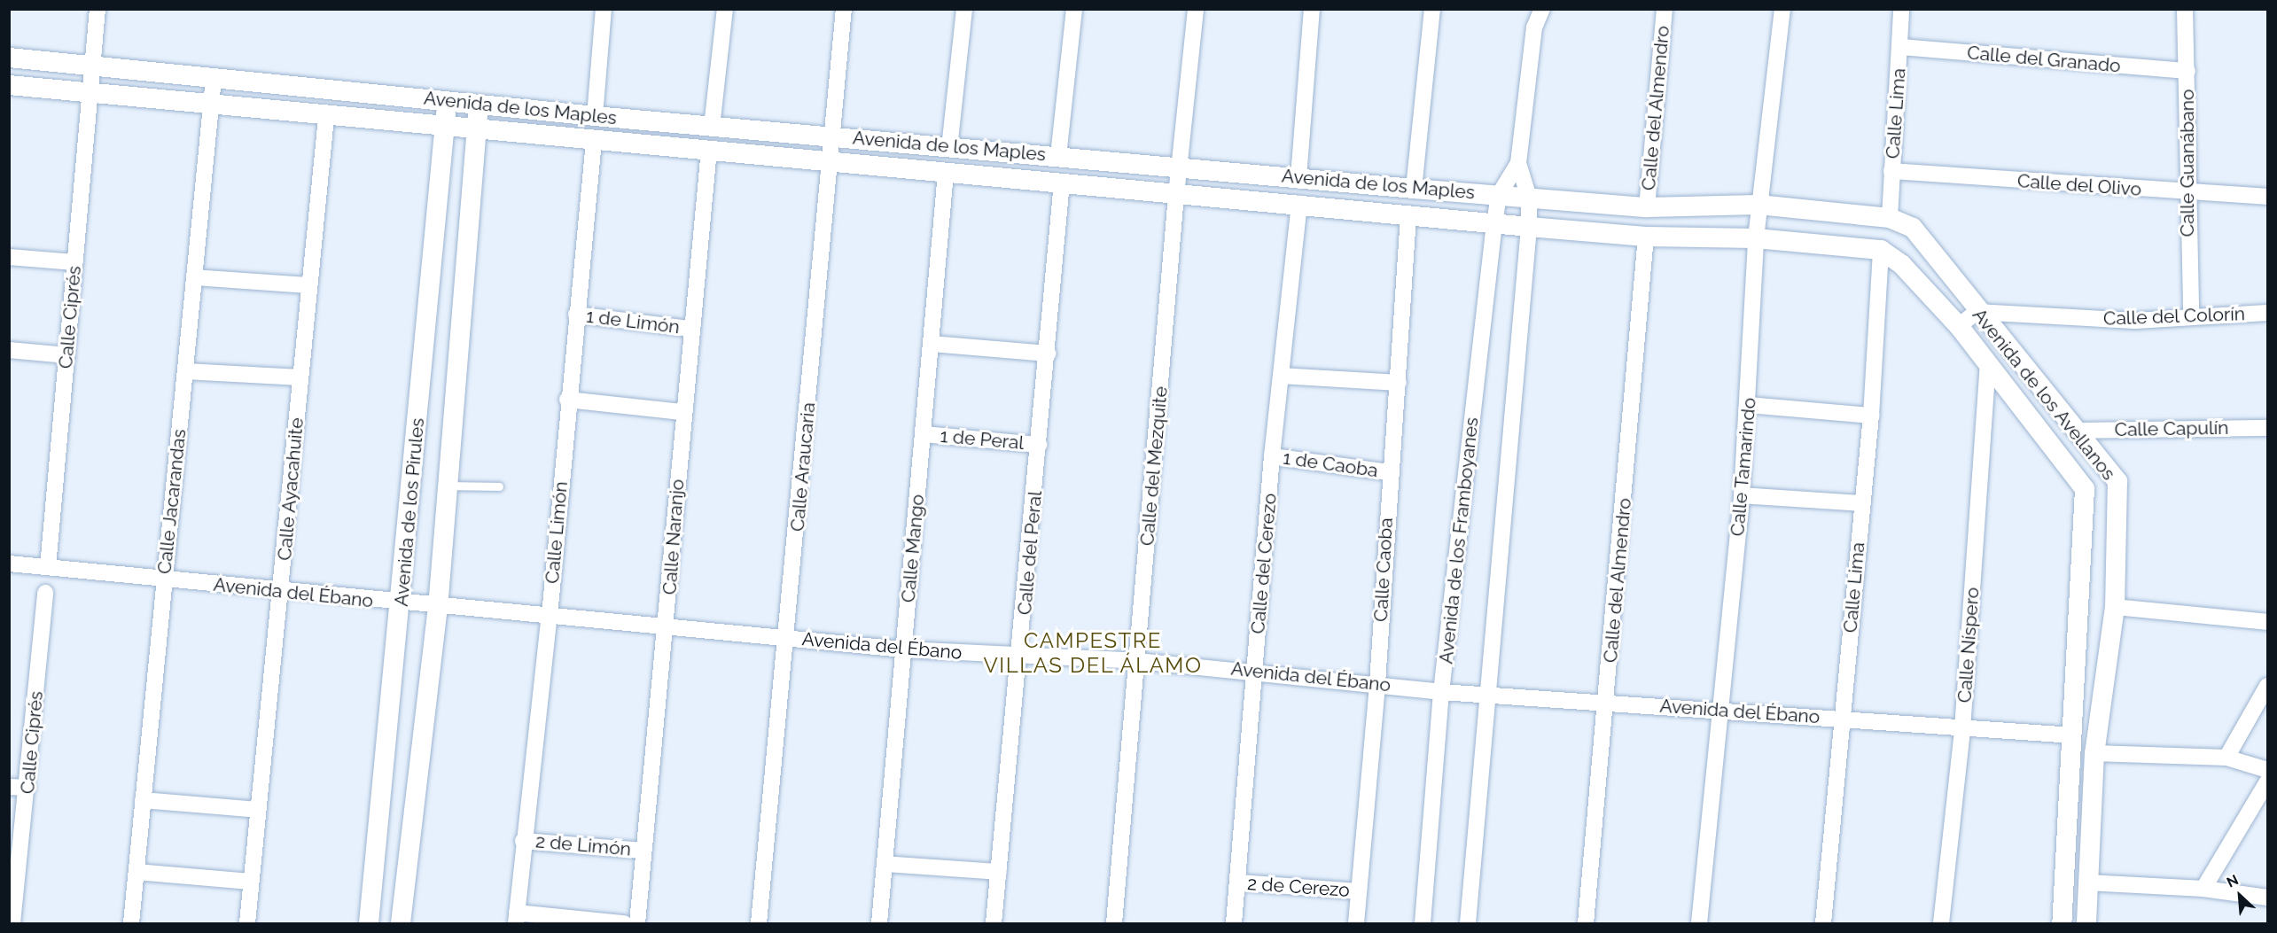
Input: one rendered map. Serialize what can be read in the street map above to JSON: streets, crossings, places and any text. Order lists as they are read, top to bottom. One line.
{"streets":{"street":["Calle del Granado","Avenida de los Maples","Calle del Almendro","Calle Lima","Calle Guanábano","Calle del Olivo","Calle del Colorín","Calle Ciprés","1 de Limón","Avenida de los Avellanos","Calle Capulín","1 de Peral","1 de Caoba","Calle del Mezquite","Calle Araucaria","Calle Tamarindo","Calle Ayacahuite","Calle Jacarandas","Avenida de los Pirules","Calle Limón","Calle Naranjo","Avenida de los Framboyanes","Calle Mango","Calle del Peral","Calle del Cerezo","Calle Caoba","Avenida del Ébano","Calle Níspero","2 de Limón","2 de Cerezo"]},"crossings":[["Calle del Granado","Calle Lima"],["Calle del Granado","Calle Guanábano"],["Avenida de los Maples","Calle del Almendro"],["Avenida de los Maples","Calle Lima"],["Avenida de los Maples","Calle Ciprés"],["Avenida de los Maples","Avenida de los Avellanos"],["Avenida de los Maples","Calle del Mezquite"],["Avenida de los Maples","Calle Araucaria"],["Avenida de los Maples","Calle Tamarindo"],["Avenida de los Maples","Calle Ayacahuite"],["Avenida de los Maples","Calle Jacarandas"],["Avenida de los Maples","Avenida de los Pirules"],["Avenida de los Maples","Calle Limón"],["Avenida de los Maples","Calle Naranjo"],["Avenida de los Maples","Avenida de los Framboyanes"],["Avenida de los Maples","Calle Mango"],["Avenida de los Maples","Calle del Peral"],["Avenida de los Maples","Calle del Cerezo"],["Avenida de los Maples","Calle Caoba"],["Calle del Almendro","Avenida del Ébano"],["Calle Lima","Calle del Olivo"],["Calle Lima","Avenida de los Avellanos"],["Calle Lima","Avenida del Ébano"],["Calle Guanábano","Calle del Olivo"],["Calle Guanábano","Calle del Colorín"],["Calle del Colorín","Avenida de los Avellanos"],["Calle Ciprés","Avenida del Ébano"],["1 de Limón","Calle Limón"],["1 de Limón","Calle Naranjo"],["Avenida de los Avellanos","Calle Capulín"],["Avenida de los Avellanos","Avenida del Ébano"],["Avenida de los Avellanos","Calle Níspero"],["1 de Peral","Calle Mango"],["1 de Peral","Calle del Peral"],["1 de Caoba","Calle del Cerezo"],["1 de Caoba","Calle Caoba"],["Calle del Mezquite","Avenida del Ébano"],["Calle Araucaria","Avenida del Ébano"],["Calle Tamarindo","Avenida del Ébano"],["Calle Ayacahuite","Avenida del Ébano"],["Calle Jacarandas","Avenida del Ébano"],["Avenida de los Pirules","Avenida del Ébano"],["Calle Limón","Avenida del Ébano"],["Calle Limón","2 de Limón"],["Calle Naranjo","Avenida del Ébano"],["Calle Naranjo","2 de Limón"],["Avenida de los Framboyanes","Avenida del Ébano"],["Calle Mango","Avenida del Ébano"],["Calle del Peral","Avenida del Ébano"],["Calle del Cerezo","Avenida del Ébano"],["Calle del Cerezo","2 de Cerezo"],["Calle Caoba","Avenida del Ébano"],["Calle Caoba","2 de Cerezo"],["Avenida del Ébano","Calle Níspero"]],"districts":["CAMPESTRE VILLAS DEL ÁLAMO"],"north":"top left"}
